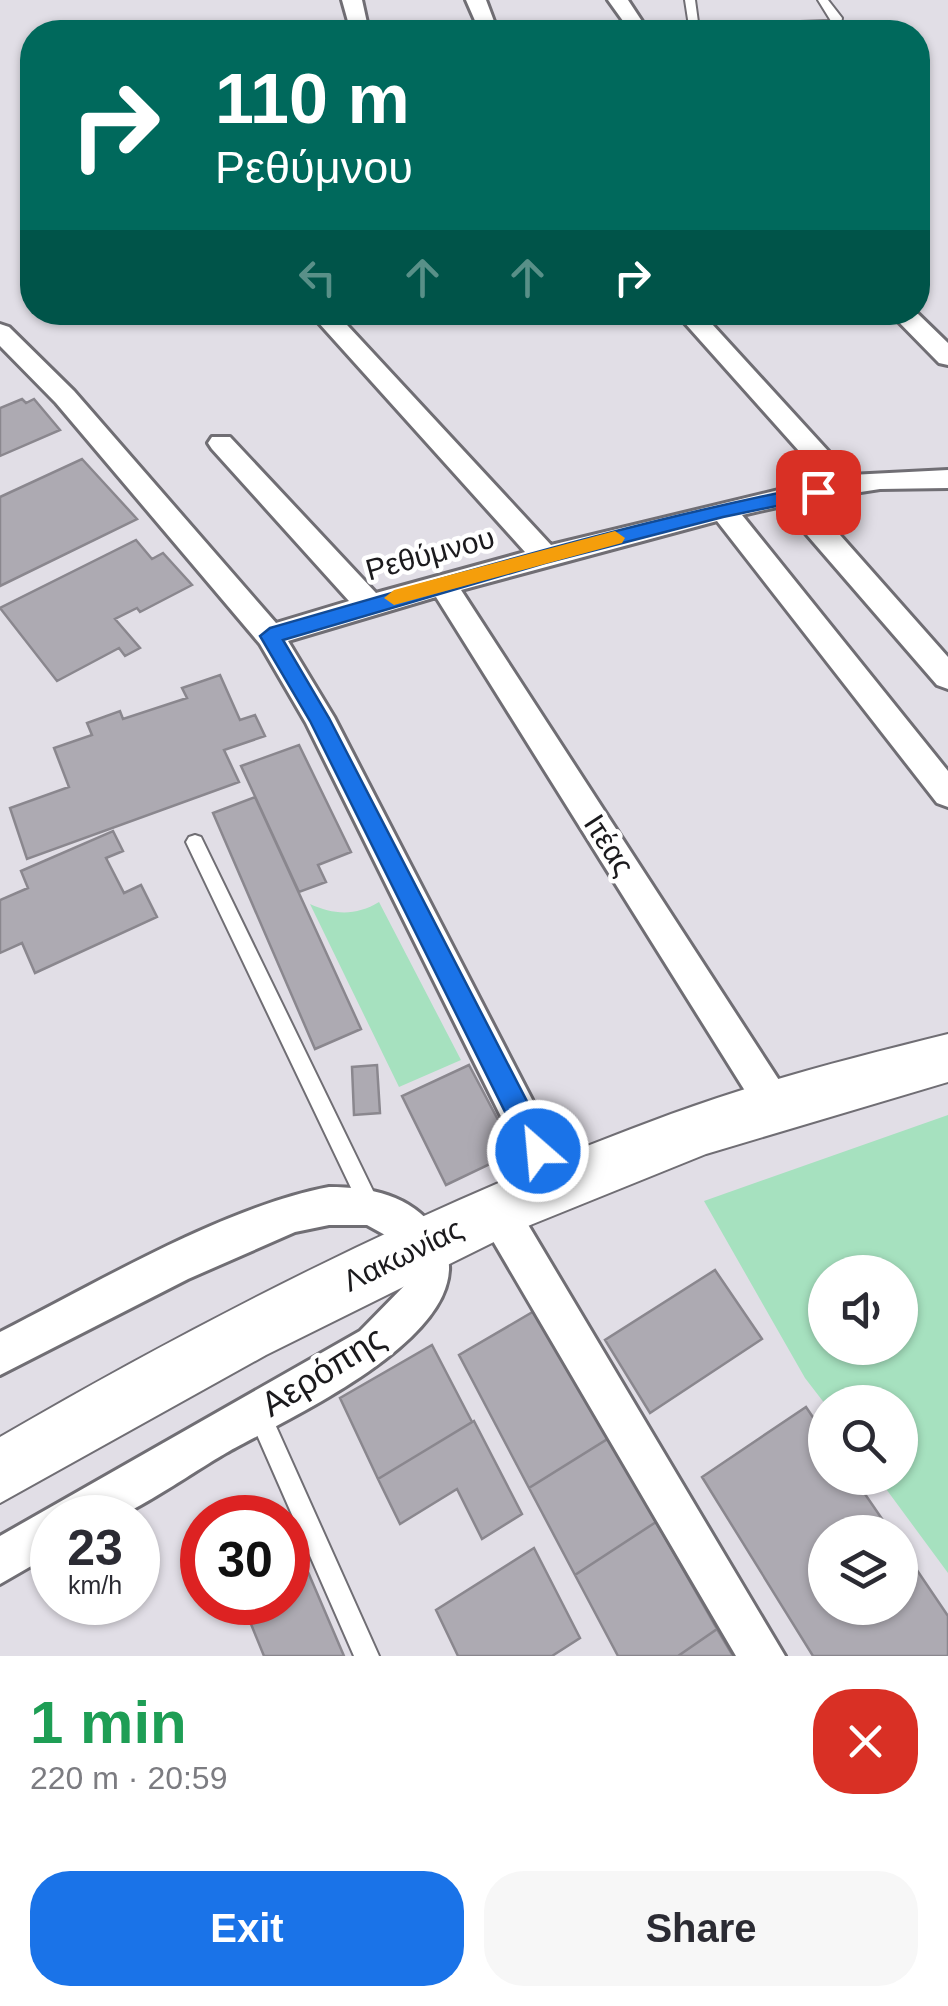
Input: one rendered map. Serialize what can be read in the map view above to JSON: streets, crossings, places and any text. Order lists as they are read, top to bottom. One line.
{"streets":{"street":["Ρεθύμνου","Ιτέας","Λακωνίας","Αερόπης"]},"crossings":[["Ρεθύμνου","Ιτέας"],["Ιτέας","Λακωνίας"],["Λακωνίας","Αερόπης"]],"page":{"turn":["110 m","Ρεθύμνου"],"speed":"23 km/h","limit":"30","heading":["1 min","220 m · 20:59"],"buttons":["Exit","Share"]}}
